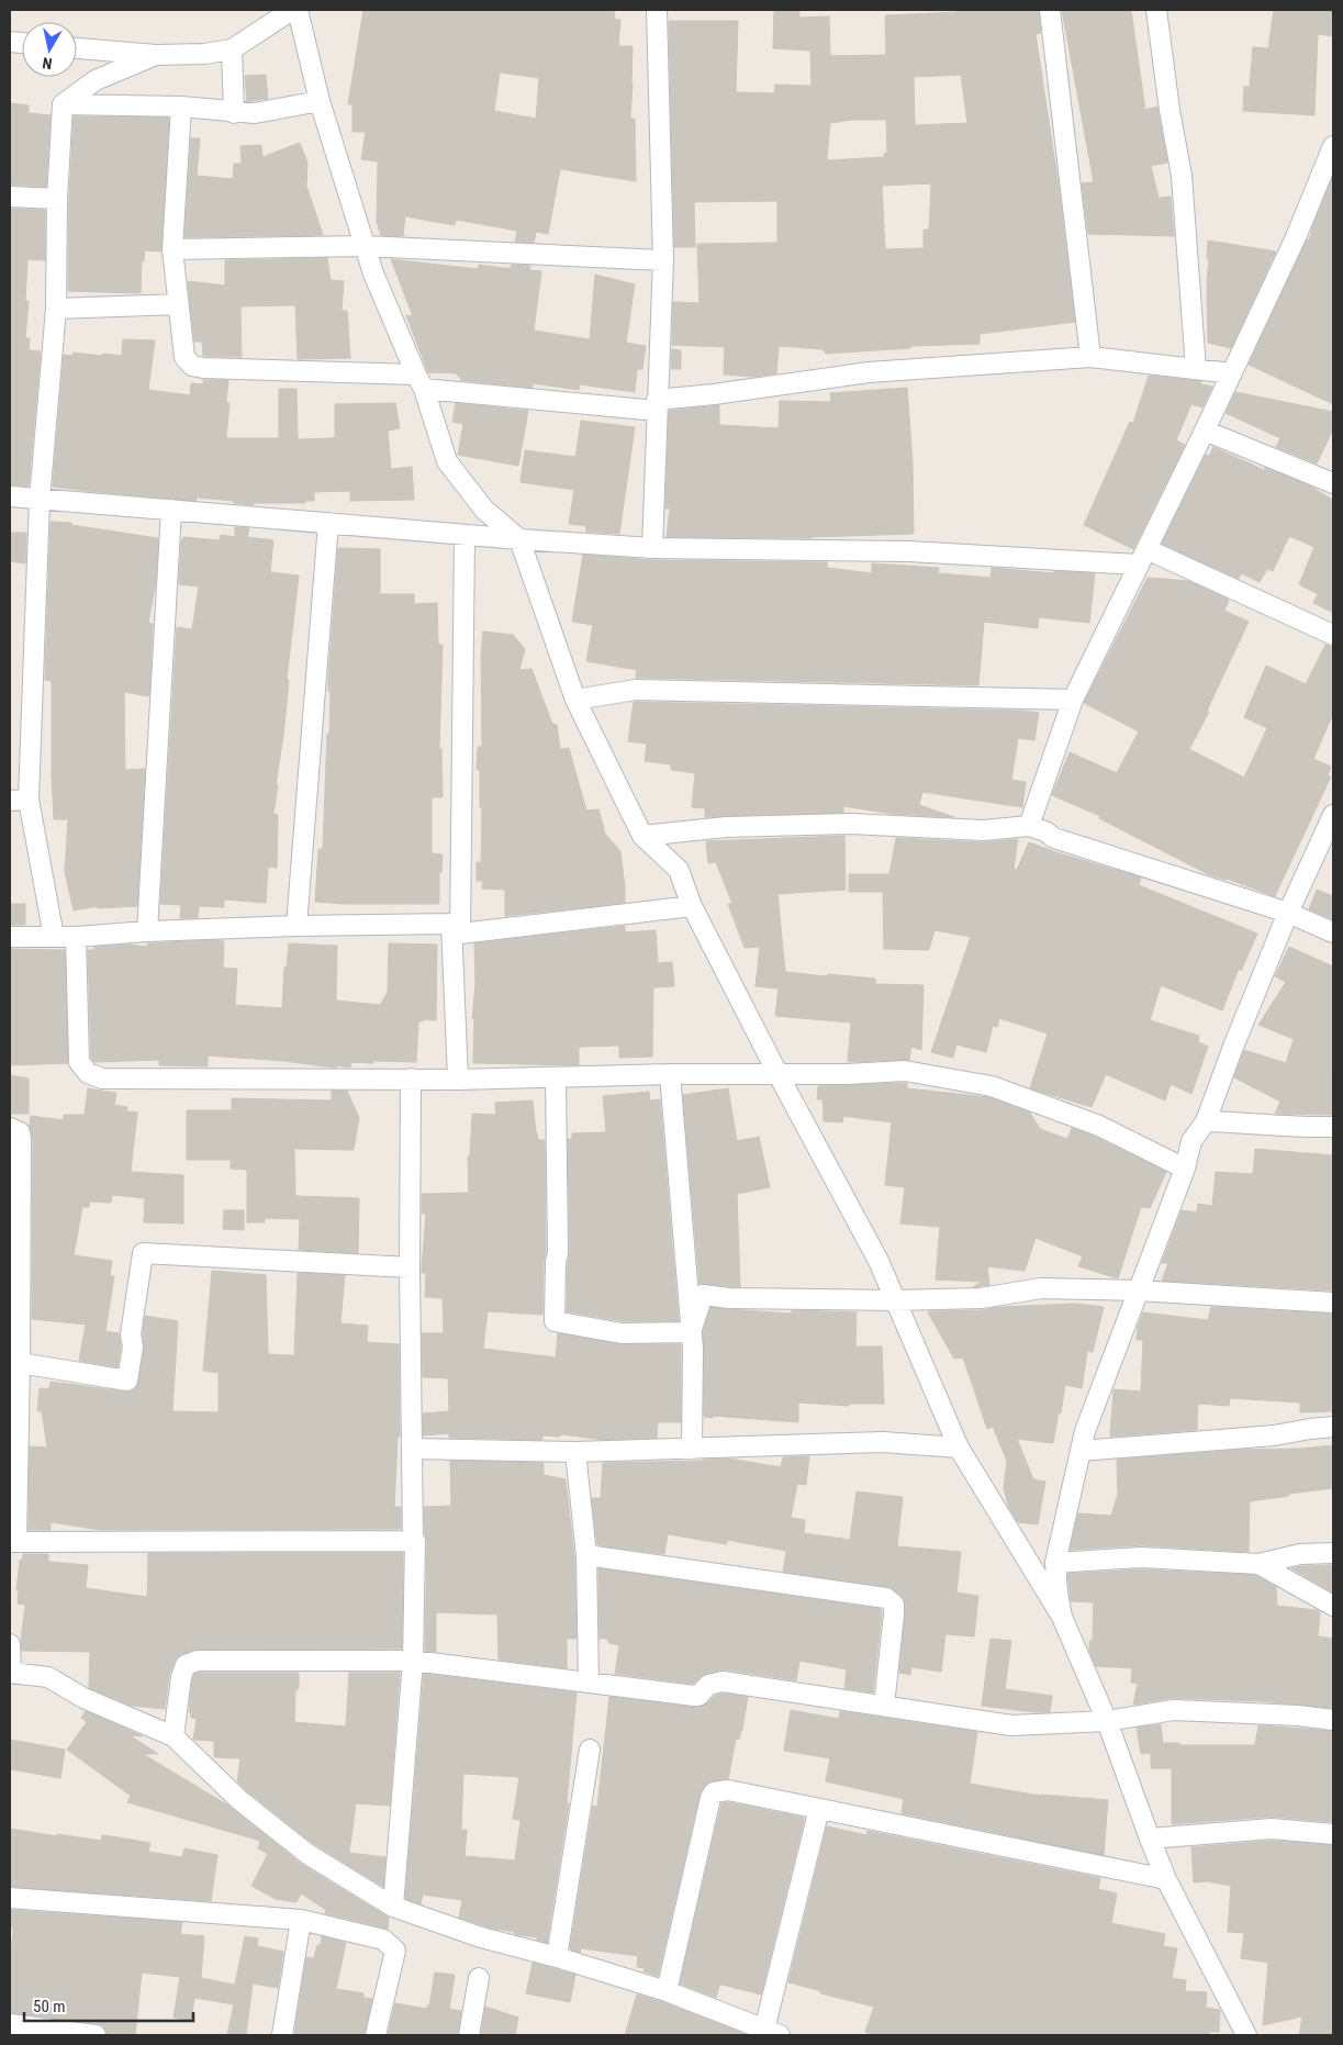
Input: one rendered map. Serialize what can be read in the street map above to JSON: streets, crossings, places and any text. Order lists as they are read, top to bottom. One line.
{"scale_bar":"50 m","north":"bottom"}
